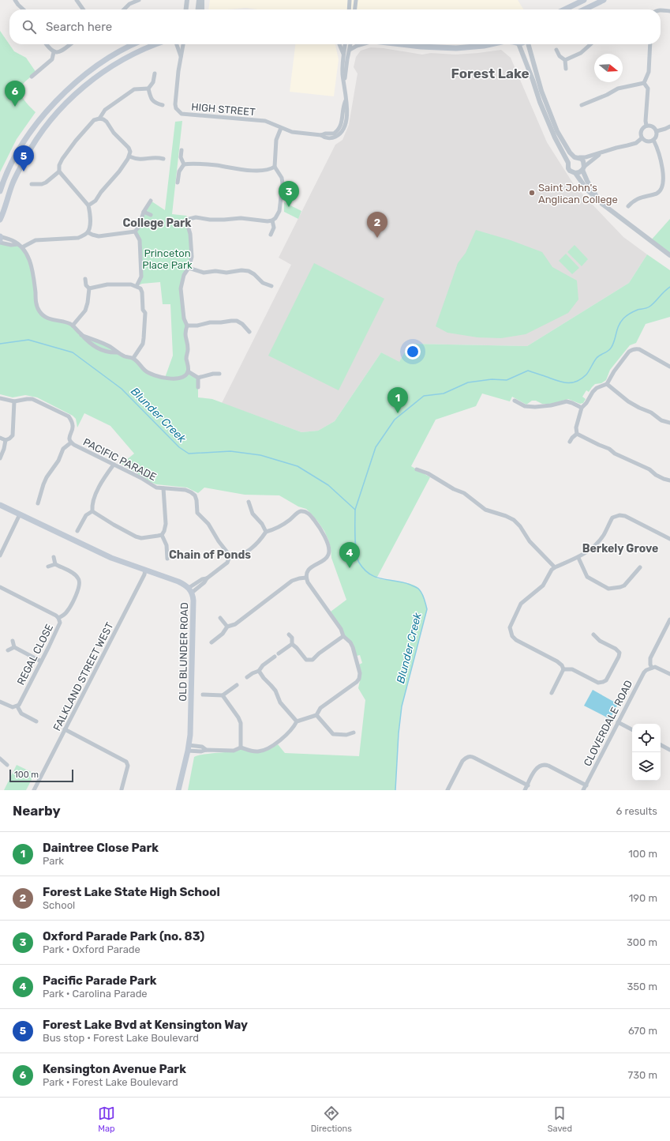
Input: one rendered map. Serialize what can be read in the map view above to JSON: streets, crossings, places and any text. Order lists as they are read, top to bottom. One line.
{"streets":{"main road":["OLD BLUNDER ROAD"],"street":["HIGH STREET","PACIFIC PARADE","REGAL CLOSE","FALKLAND STREET WEST","CLOVERDALE ROAD"]},"crossings":[["OLD BLUNDER ROAD","FALKLAND STREET WEST"]],"districts":["Forest Lake","College Park","Berkely Grove","Chain of Ponds"],"water":["Blunder Creek"],"parks":["Princeton Place Park"],"places":["Saint John's Anglican College"],"scale_bar":"100 m","north":"right","page":{"search":"Search here","pins":["6","5","3","2","1","4"],"scale":"100 m","heading":["Nearby","6 results"],"list":[{"mark":"1","name":"Daintree Close Park","note":"Park","value":"100 m"},{"mark":"2","name":"Forest Lake State High School","note":"School","value":"190 m"},{"mark":"3","name":"Oxford Parade Park (no. 83)","note":"Park · Oxford Parade","value":"300 m"},{"mark":"4","name":"Pacific Parade Park","note":"Park · Carolina Parade","value":"350 m"},{"mark":"5","name":"Forest Lake Bvd at Kensington Way","note":"Bus stop · Forest Lake Boulevard","value":"670 m"},{"mark":"6","name":"Kensington Avenue Park","note":"Park · Forest Lake Boulevard","value":"730 m"}],"nav":["Map","Directions","Saved"]}}
